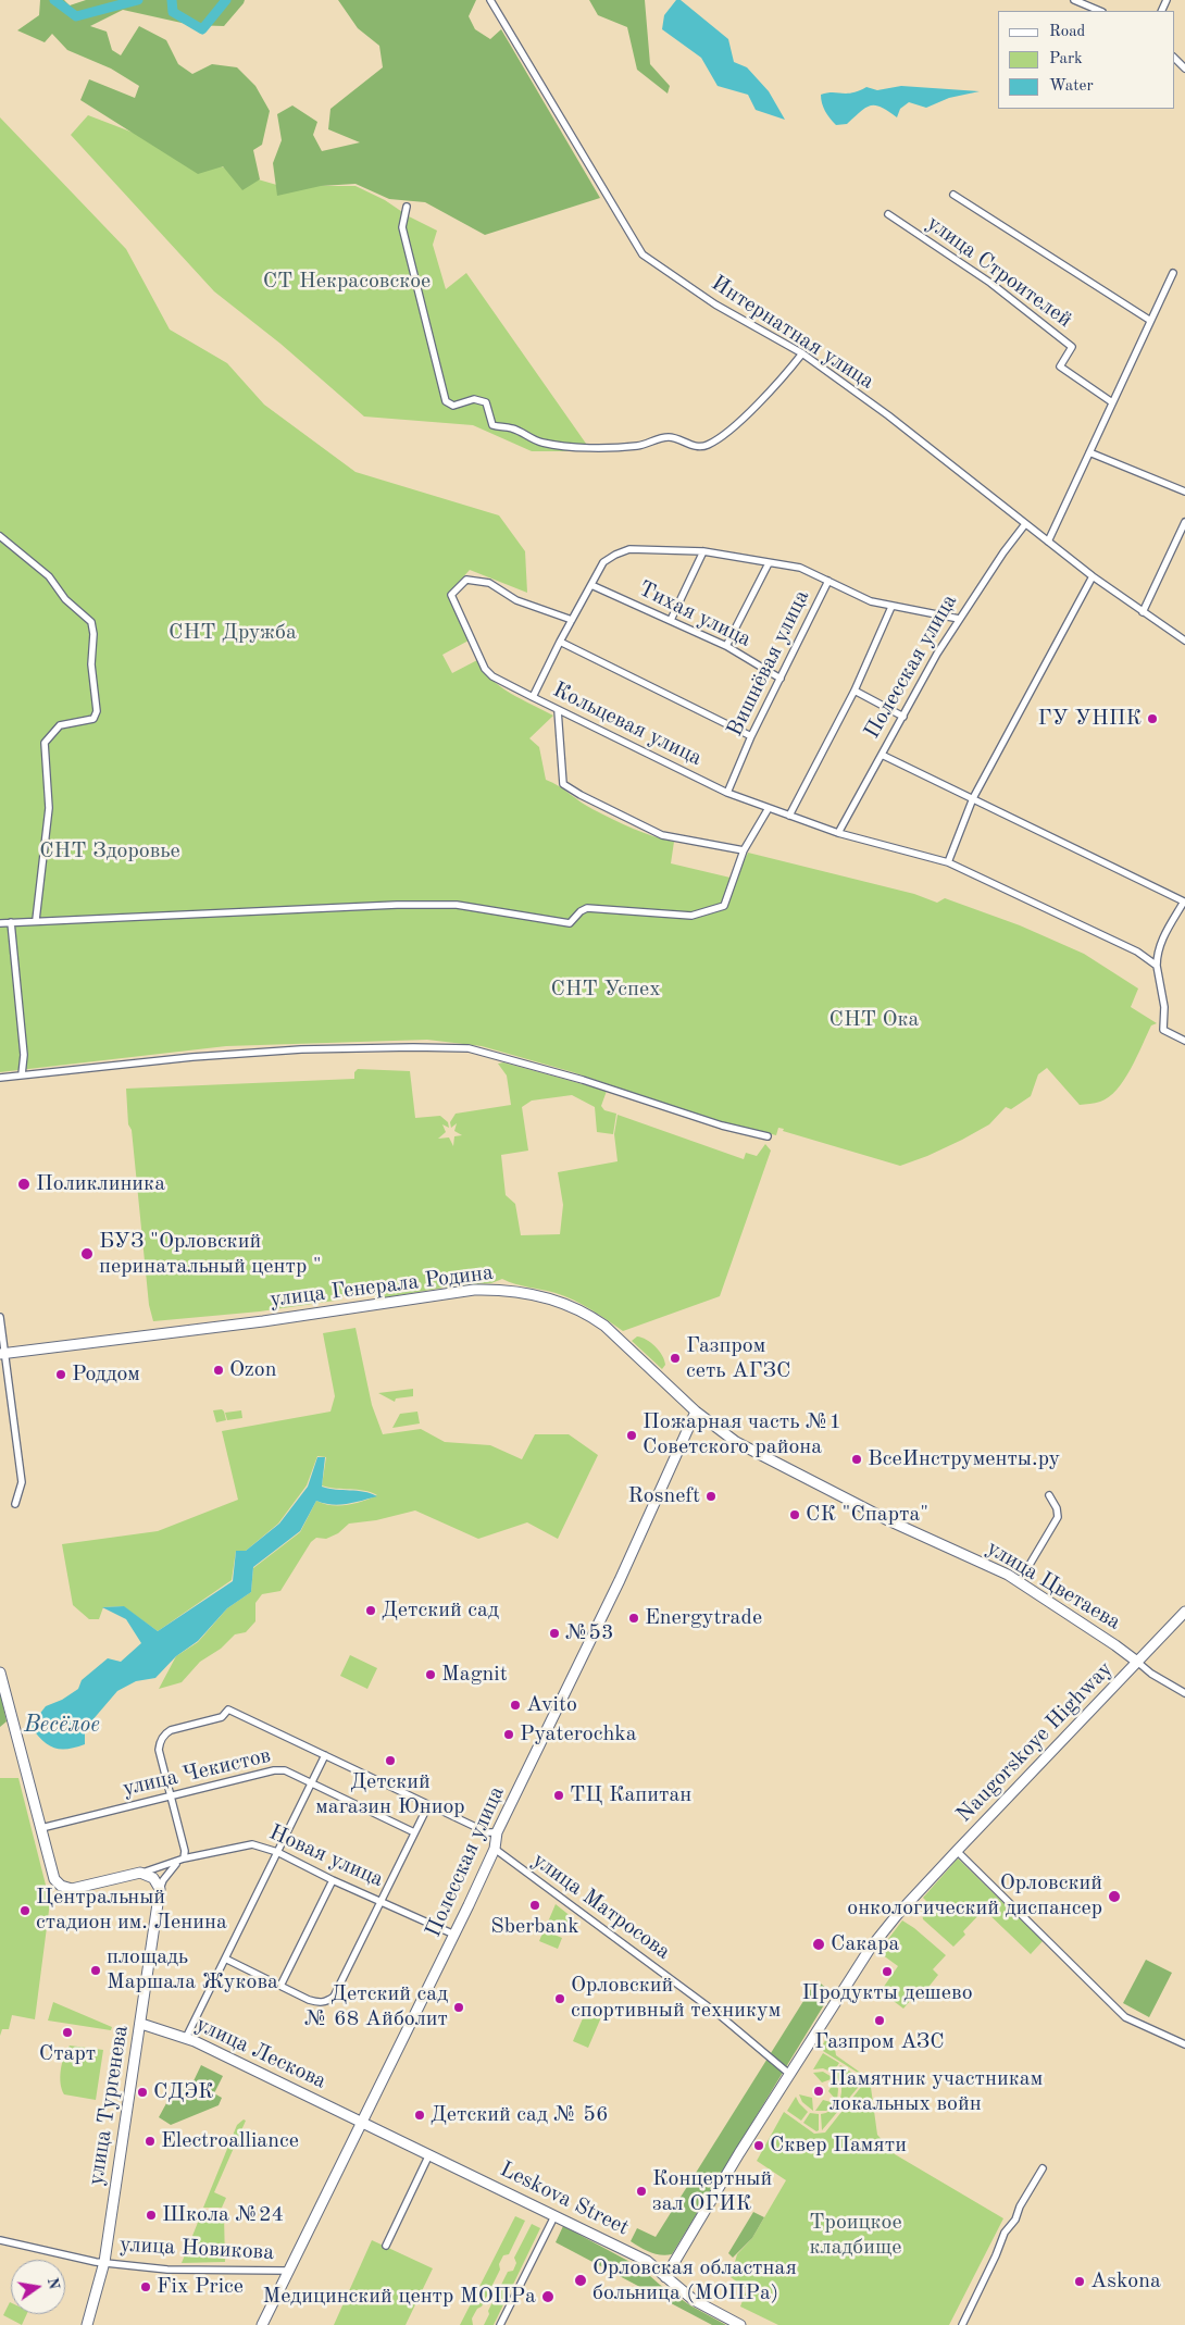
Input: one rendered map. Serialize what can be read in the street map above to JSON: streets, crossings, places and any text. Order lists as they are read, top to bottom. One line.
{"streets":{"main road":["Полесская улица","улица Генерала Родина","улица Цветаева","Naugorskoye Highway","Новая улица","улица Лескова","улица Тургенева","Leskova Street"],"street":["улица Строителей","Интернатная улица","Тихая улица","Вишнёвая улица","Кольцевая улица","улица Чекистов","улица Матросова","улица Новикова"]},"crossings":[["Интернатная улица","Полесская улица"],["Тихая улица","Вишнёвая улица"],["Тихая улица","Кольцевая улица"],["Вишнёвая улица","Кольцевая улица"],["Полесская улица","Кольцевая улица"],["Полесская улица","улица Генерала Родина"],["Полесская улица","улица Цветаева"],["Полесская улица","Новая улица"],["Полесская улица","улица Матросова"],["Полесская улица","улица Лескова"],["Полесская улица","Leskova Street"],["Полесская улица","улица Новикова"],["улица Генерала Родина","улица Цветаева"],["улица Цветаева","Naugorskoye Highway"],["Naugorskoye Highway","улица Матросова"],["Naugorskoye Highway","Leskova Street"],["улица Чекистов","Новая улица"],["улица Лескова","улица Тургенева"],["улица Лескова","Leskova Street"],["улица Тургенева","улица Новикова"]],"water":["Весёлое"],"parks":["СТ Некрасовское","СНТ Дружба","СНТ Здоровье","СНТ Успех","СНТ Ока","Троицкое кладбище"],"places":["ГУ УНПК","Поликлиника","БУЗ \"Орловский перинатальный центр \"","Газпром сеть АГЗС","Ozon","Роддом","Пожарная часть №1 Советского района","ВсеИнструменты.ру","Rosneft","СК \"Спарта\"","Детский сад","Energytrade","№53","Magnit","Avito","Pyaterochka","Детский магазин Юниор","ТЦ Капитан","Орловский онкологический диспансер","Sberbank","Центральный стадион им. Ленина","Сакара","площадь Маршала Жукова","Продукты дешево","Орловский спортивный техникум","Детский сад № 68 Айболит","Газпром АЗС","Старт","Памятник участникам локальных войн","СДЭК","Детский сад № 56","Electroalliance","Сквер Памяти","Концертный зал ОГИК","Школа №24","Орловская областная больница (МОПРа)","Askona","Fix Price","Медицинский центр МОПРа"],"legend":["Road","Park","Water"],"north":"right"}
